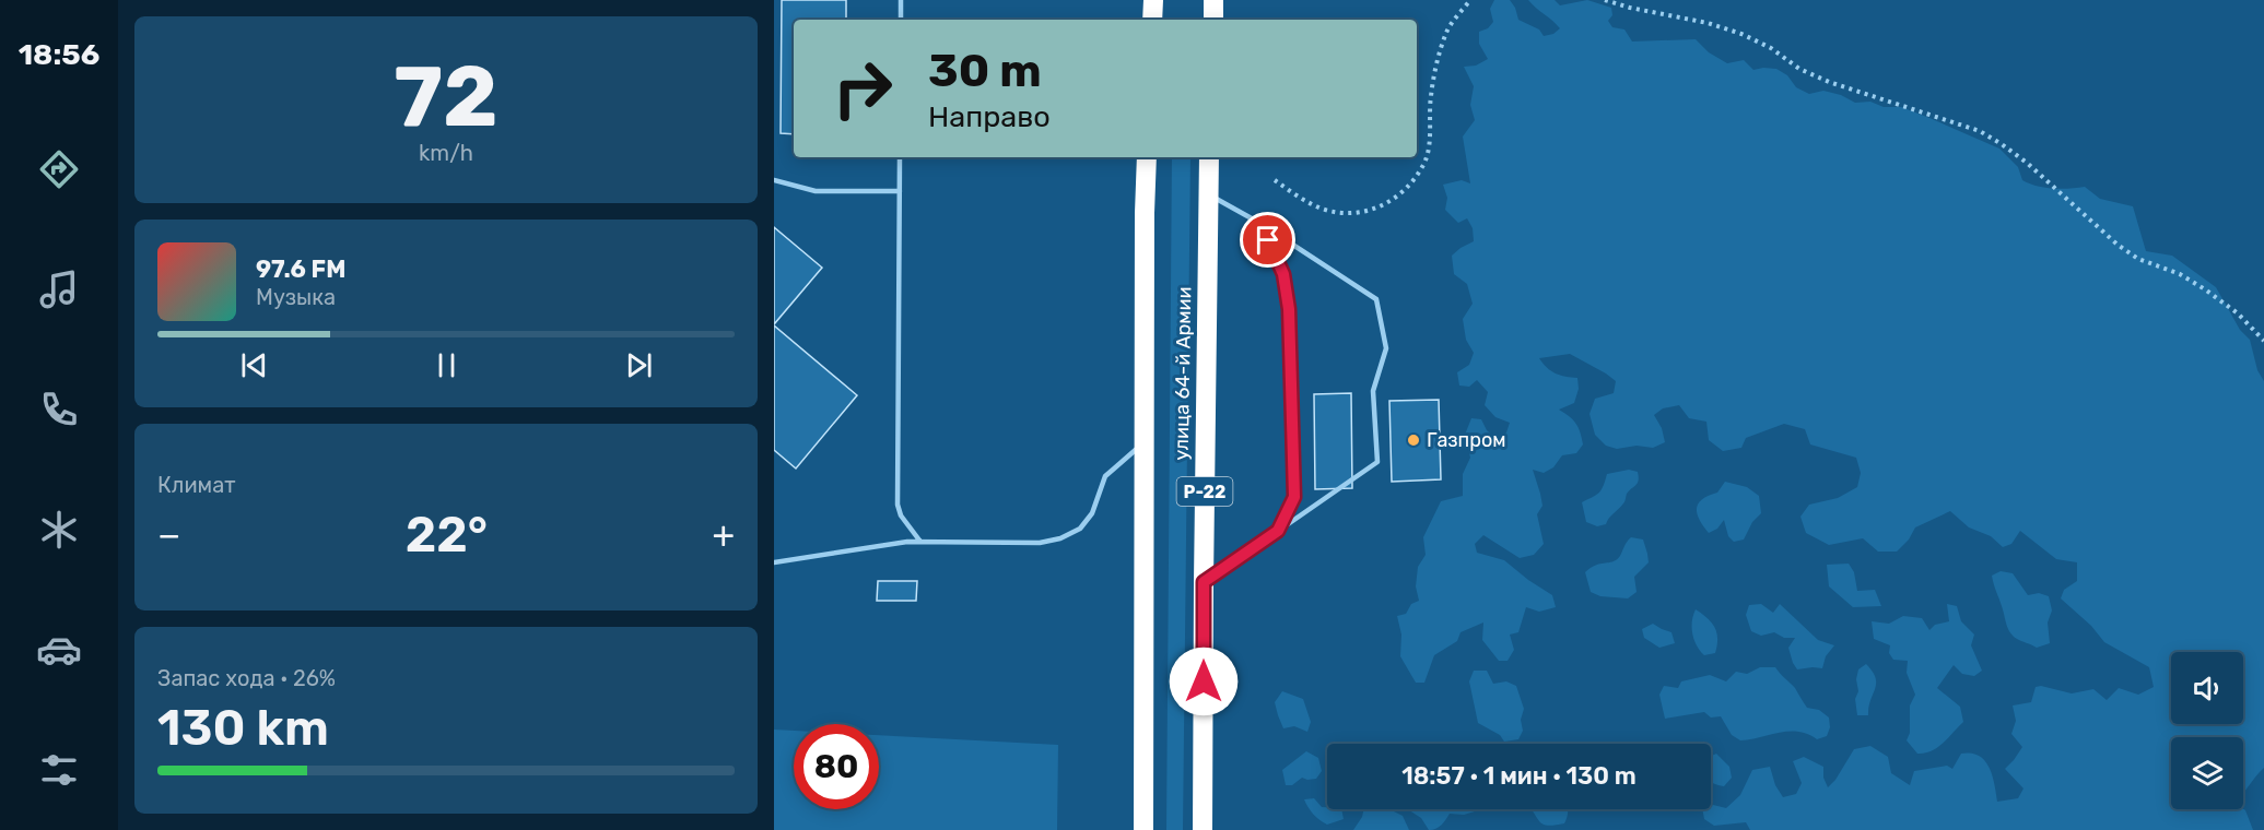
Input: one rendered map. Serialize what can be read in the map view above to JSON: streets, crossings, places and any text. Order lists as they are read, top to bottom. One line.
{"streets":{"highway":["улица 64-й Армии","Р-22"]},"places":["Газпром"],"page":{"tabs":"18:56","tile":[["72","km/h"],"Климат",["Запас хода · 26%","130 km"]],"turn":["30 m","Направо"],"song":["97.6 FM","Музыка"],"heat":["−","22°","+"],"limit":"80","trip":"18:57 · 1 мин · 130 m"}}
